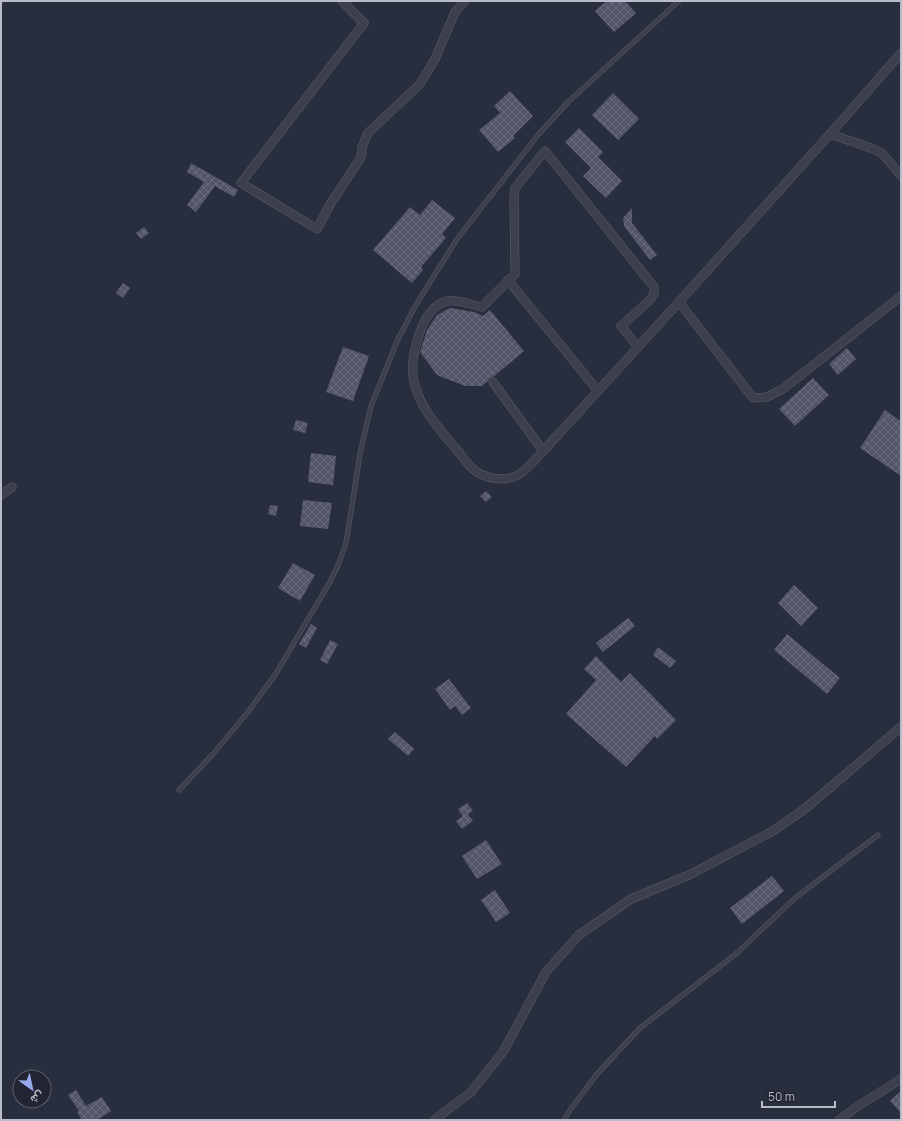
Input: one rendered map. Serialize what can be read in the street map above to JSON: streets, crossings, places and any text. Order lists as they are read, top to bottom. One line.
{"scale_bar":"50 m","north":"bottom right"}
